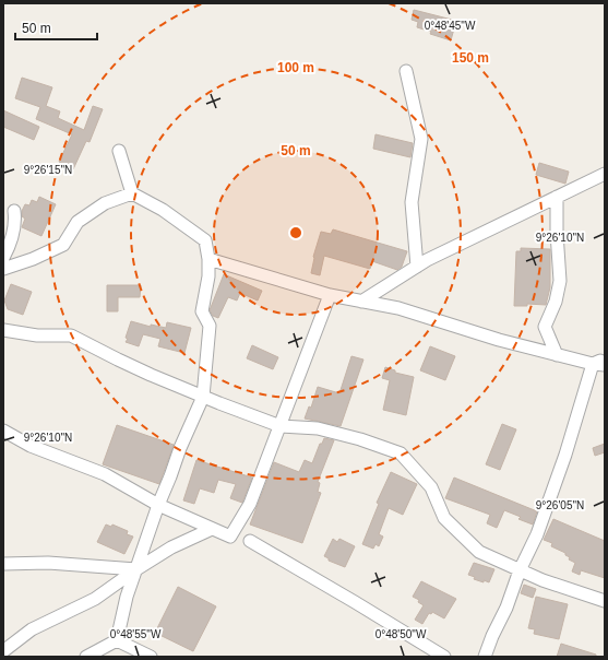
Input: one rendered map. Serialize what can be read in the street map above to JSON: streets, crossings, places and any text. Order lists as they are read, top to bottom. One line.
{"scale_bar":"50 m","coordinates":["0°48'45\"W","9°26'15\"N","9°26'10\"N","9°26'05\"N","0°48'55\"W","0°48'50\"W"],"rings":["150 m","100 m","50 m"]}
